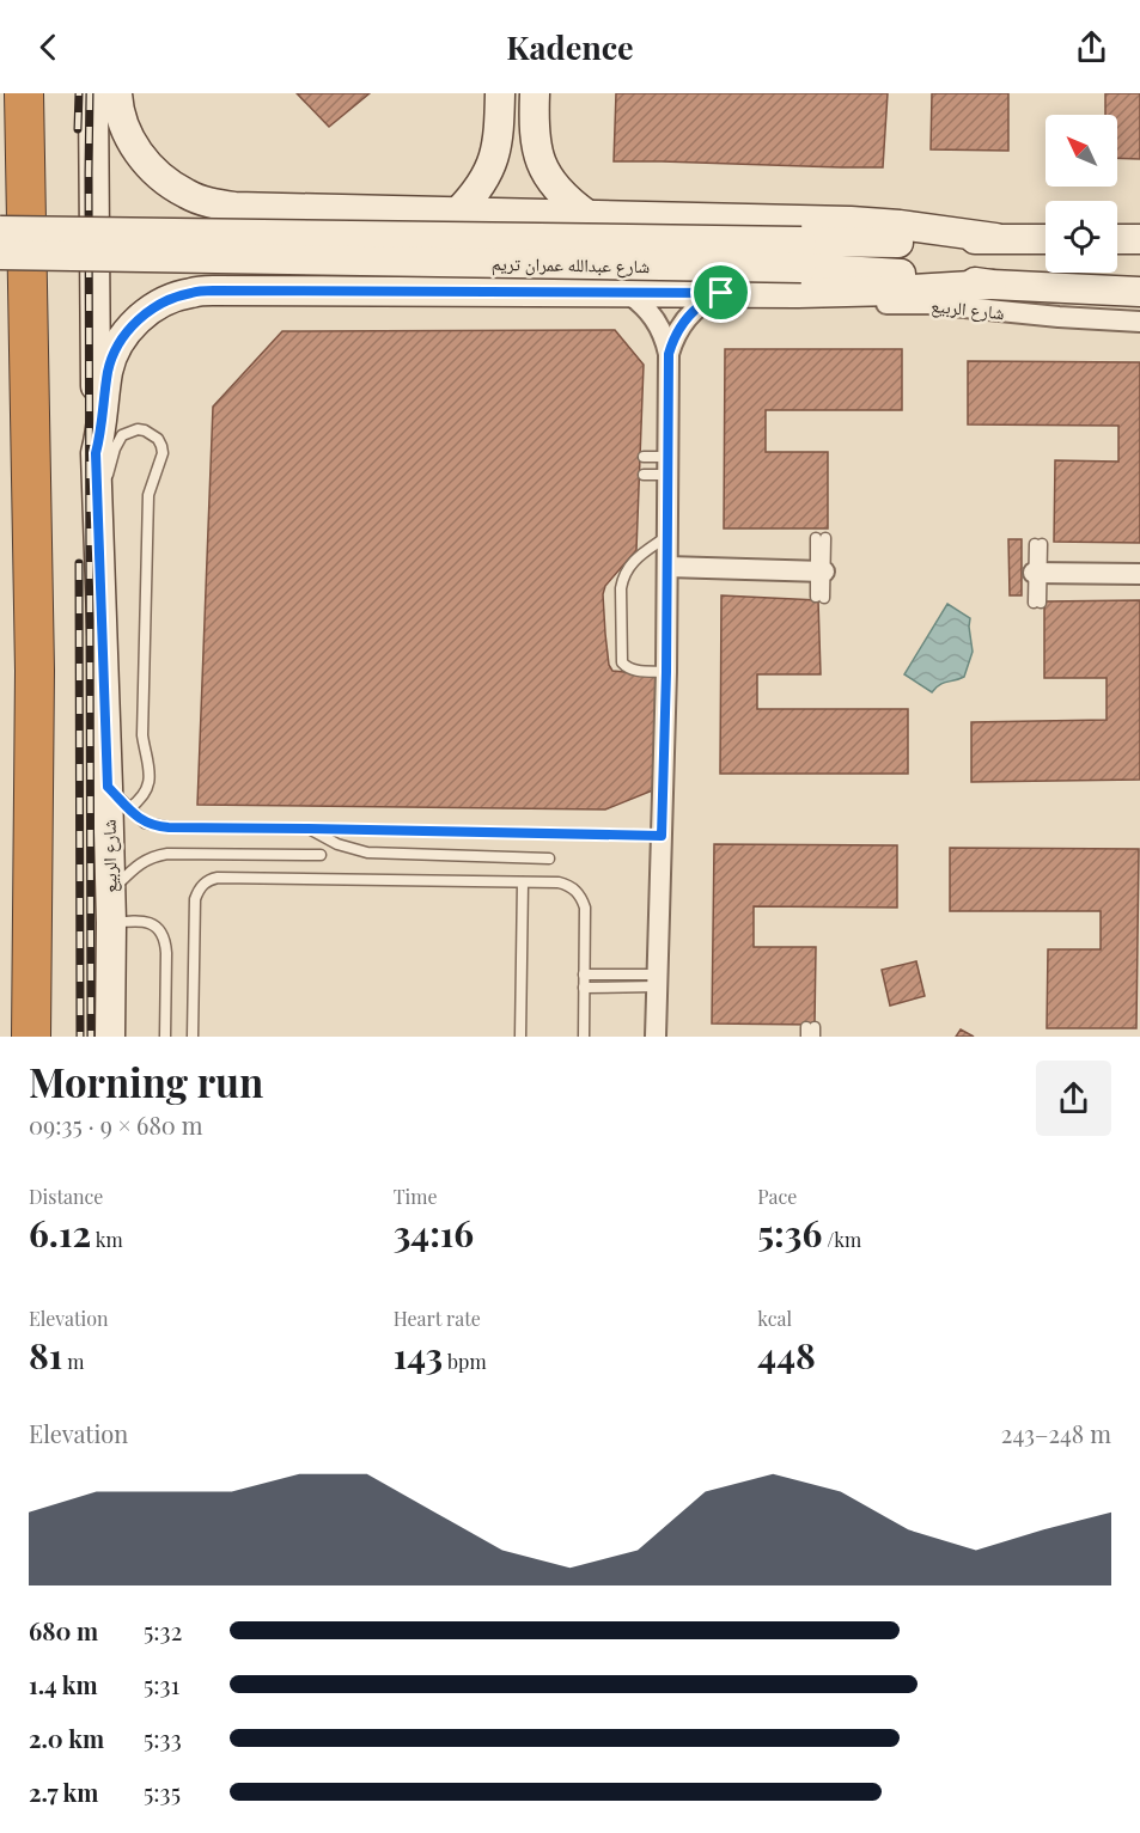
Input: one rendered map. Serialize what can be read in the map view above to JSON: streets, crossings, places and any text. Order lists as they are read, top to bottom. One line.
{"streets":{"main road":["شارع عبدالله عمران تريم","شارع الربيع"]},"crossings":[["شارع عبدالله عمران تريم","شارع الربيع"]],"north":"top left","page":{"header":"Kadence","heading":["Morning run","09:35 · 9 × 680 m"],"stats":[["Distance","6.12 km"],["Time","34:16"],["Pace","5:36 /km"],["Elevation","81 m"],["Heart rate","143 bpm"],["kcal","448"]],"chart":["Elevation","243–248 m"],"list":[{"name":"680 m","note":"5:32"},{"name":"1.4 km","note":"5:31"},{"name":"2.0 km","note":"5:33"},{"name":"2.7 km","note":"5:35"}]}}
